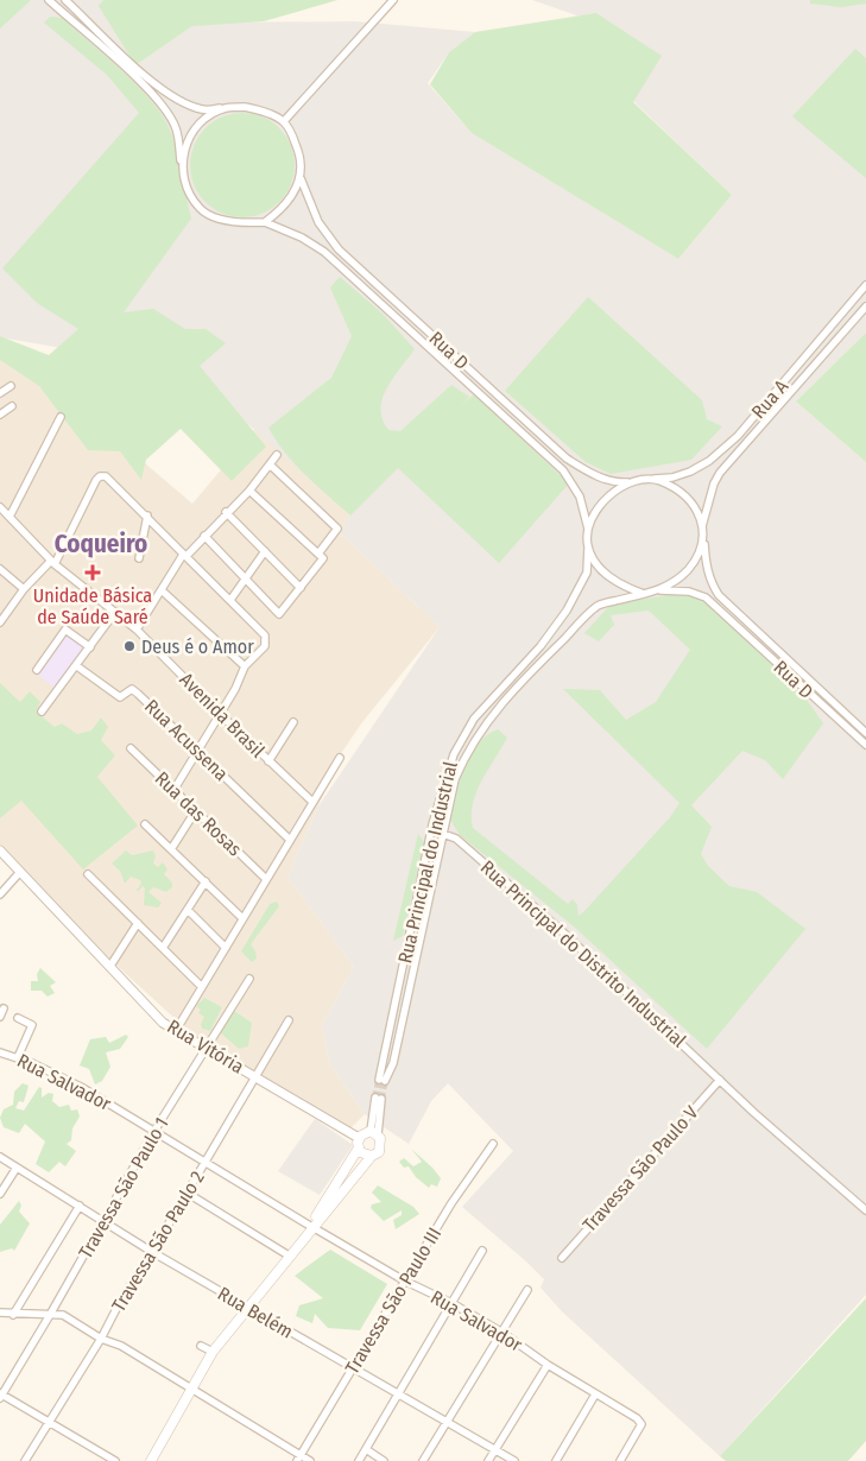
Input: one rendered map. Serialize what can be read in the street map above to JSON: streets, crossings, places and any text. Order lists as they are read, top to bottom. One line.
{"streets":{"street":["Rua D","Rua A","Avenida Brasil","Rua Acussena","Rua das Rosas","Rua Principal do Industrial","Rua Principal do Distrito Industrial","Rua Vitória","Rua Salvador","Travessa São Paulo V","Travessa São Paulo 1","Travessa São Paulo 2","Travessa São Paulo III","Rua Belém"]},"crossings":[["Rua D","Rua A"],["Rua D","Rua Principal do Industrial"],["Rua A","Rua Principal do Industrial"],["Rua Principal do Industrial","Rua Principal do Distrito Industrial"],["Rua Principal do Distrito Industrial","Travessa São Paulo V"],["Rua Vitória","Travessa São Paulo 1"],["Rua Vitória","Travessa São Paulo 2"],["Rua Salvador","Travessa São Paulo 1"],["Rua Salvador","Travessa São Paulo 2"],["Rua Salvador","Travessa São Paulo III"],["Travessa São Paulo 1","Rua Belém"],["Travessa São Paulo 2","Rua Belém"],["Travessa São Paulo III","Rua Belém"]],"districts":["Coqueiro"],"places":{"health":["Unidade Básica de Saúde Saré"],"other":["Deus é o Amor"]}}
